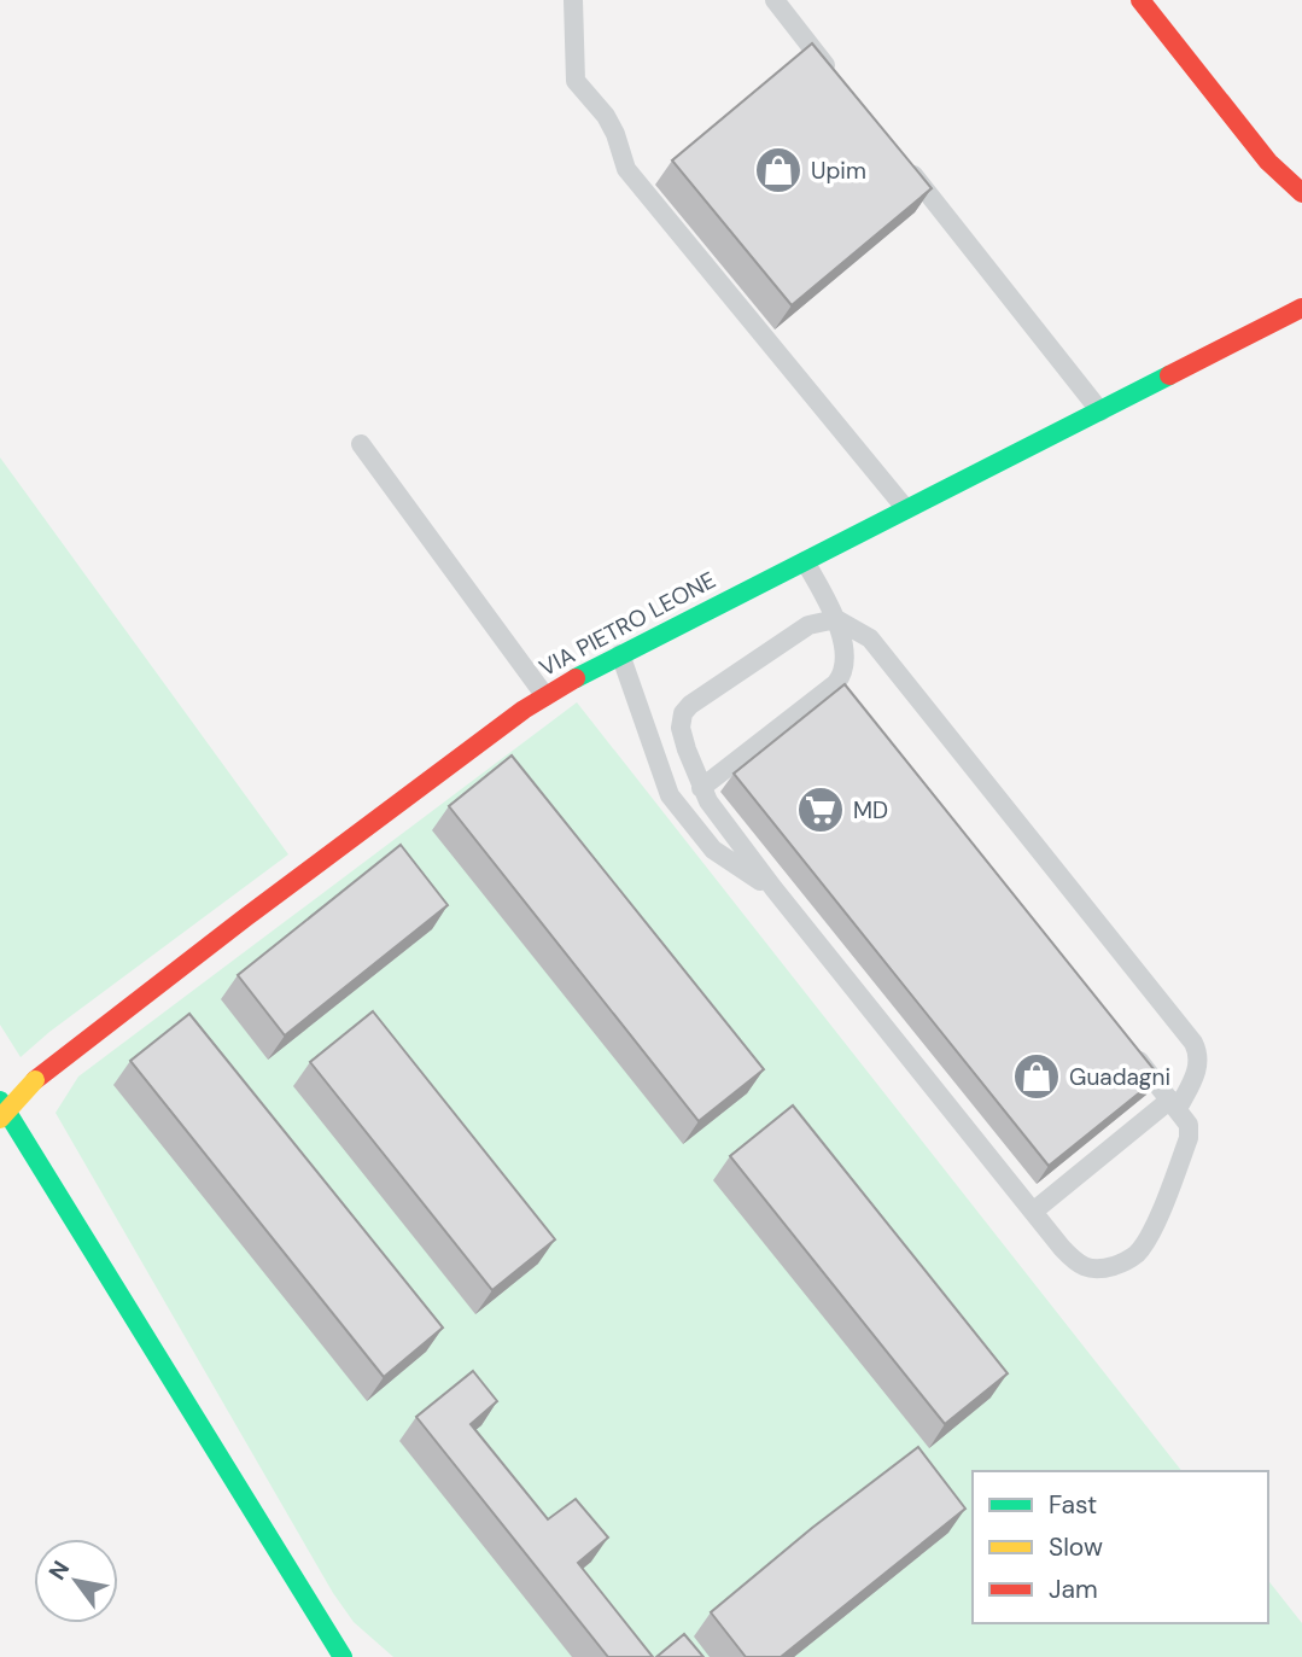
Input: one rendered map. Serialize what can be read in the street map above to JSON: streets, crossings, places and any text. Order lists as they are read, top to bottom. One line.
{"streets":{"main road":["VIA PIETRO LEONE"]},"places":{"shop":["Upim","Guadagni"],"supermarket":["MD"]},"legend":["Fast","Slow","Jam"],"north":"top left"}
